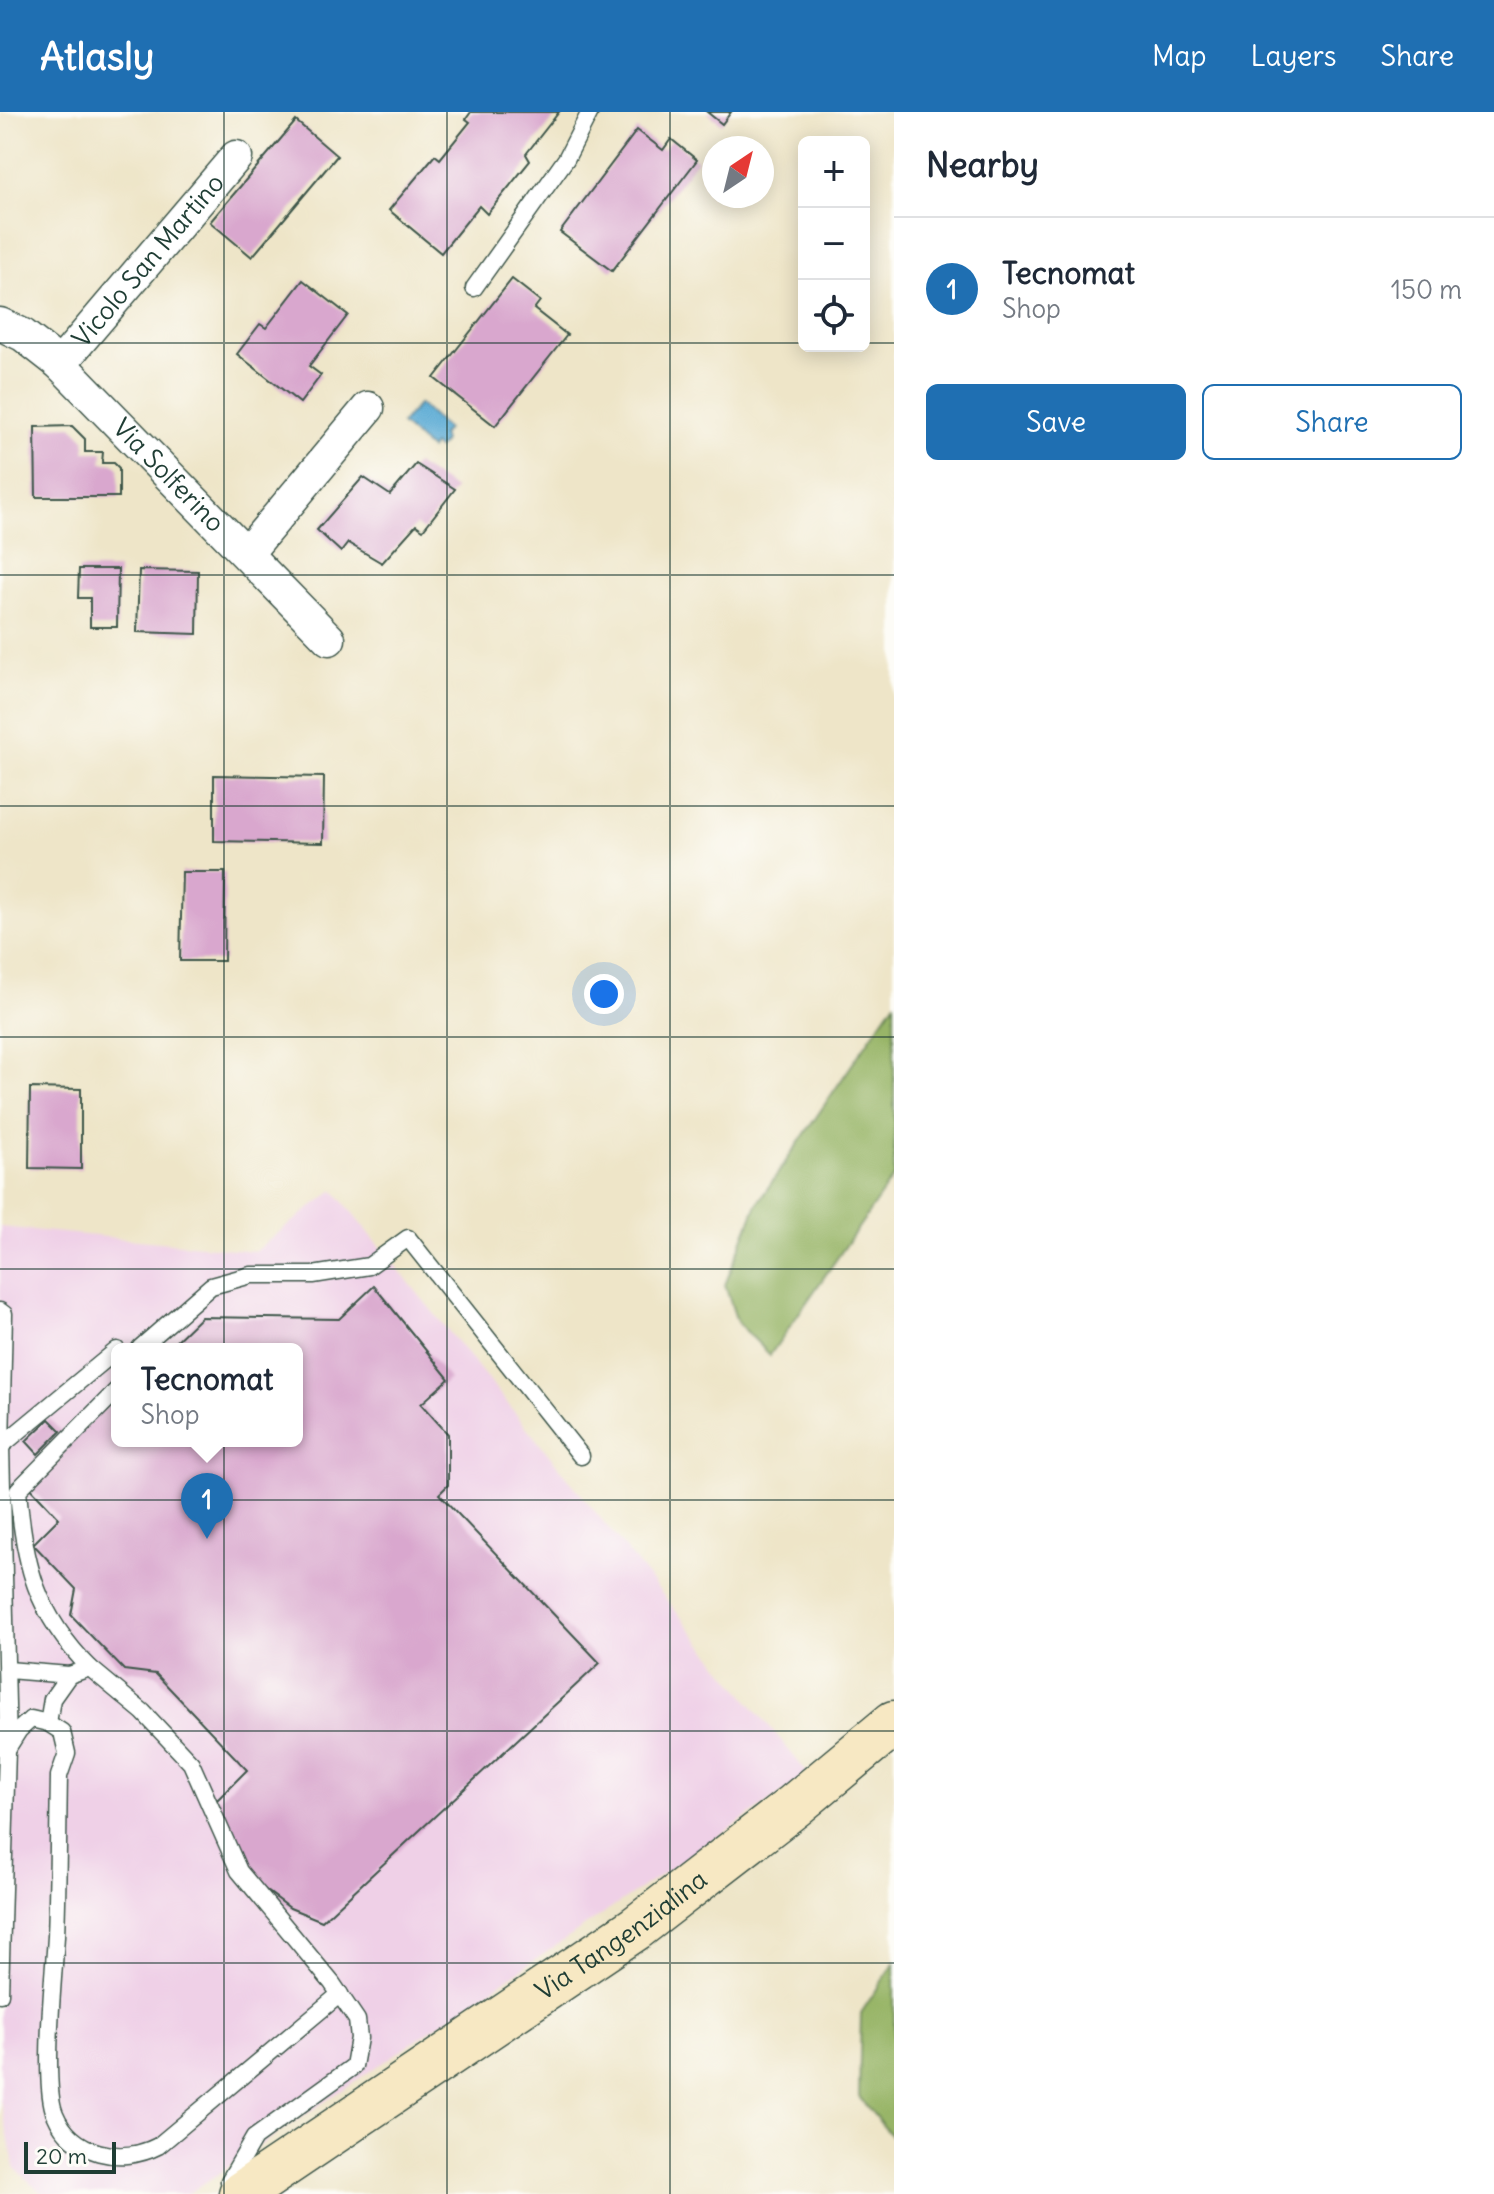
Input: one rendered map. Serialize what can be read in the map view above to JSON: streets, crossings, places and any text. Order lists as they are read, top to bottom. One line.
{"streets":{"street":["Vicolo San Martino","Via Solferino","Via Tangenzialina"]},"crossings":[["Vicolo San Martino","Via Solferino"]],"scale_bar":"20 m","north":"top right","page":{"header":"Atlasly","nav":["Map","Layers","Share"],"heading":"Nearby","map_buttons":["+","−"],"list":[{"mark":"1","name":"Tecnomat","note":"Shop","value":"150 m"}],"buttons":["Save","Share"],"popup":["Tecnomat","Shop"],"pins":"1","scale":"20 m"}}
